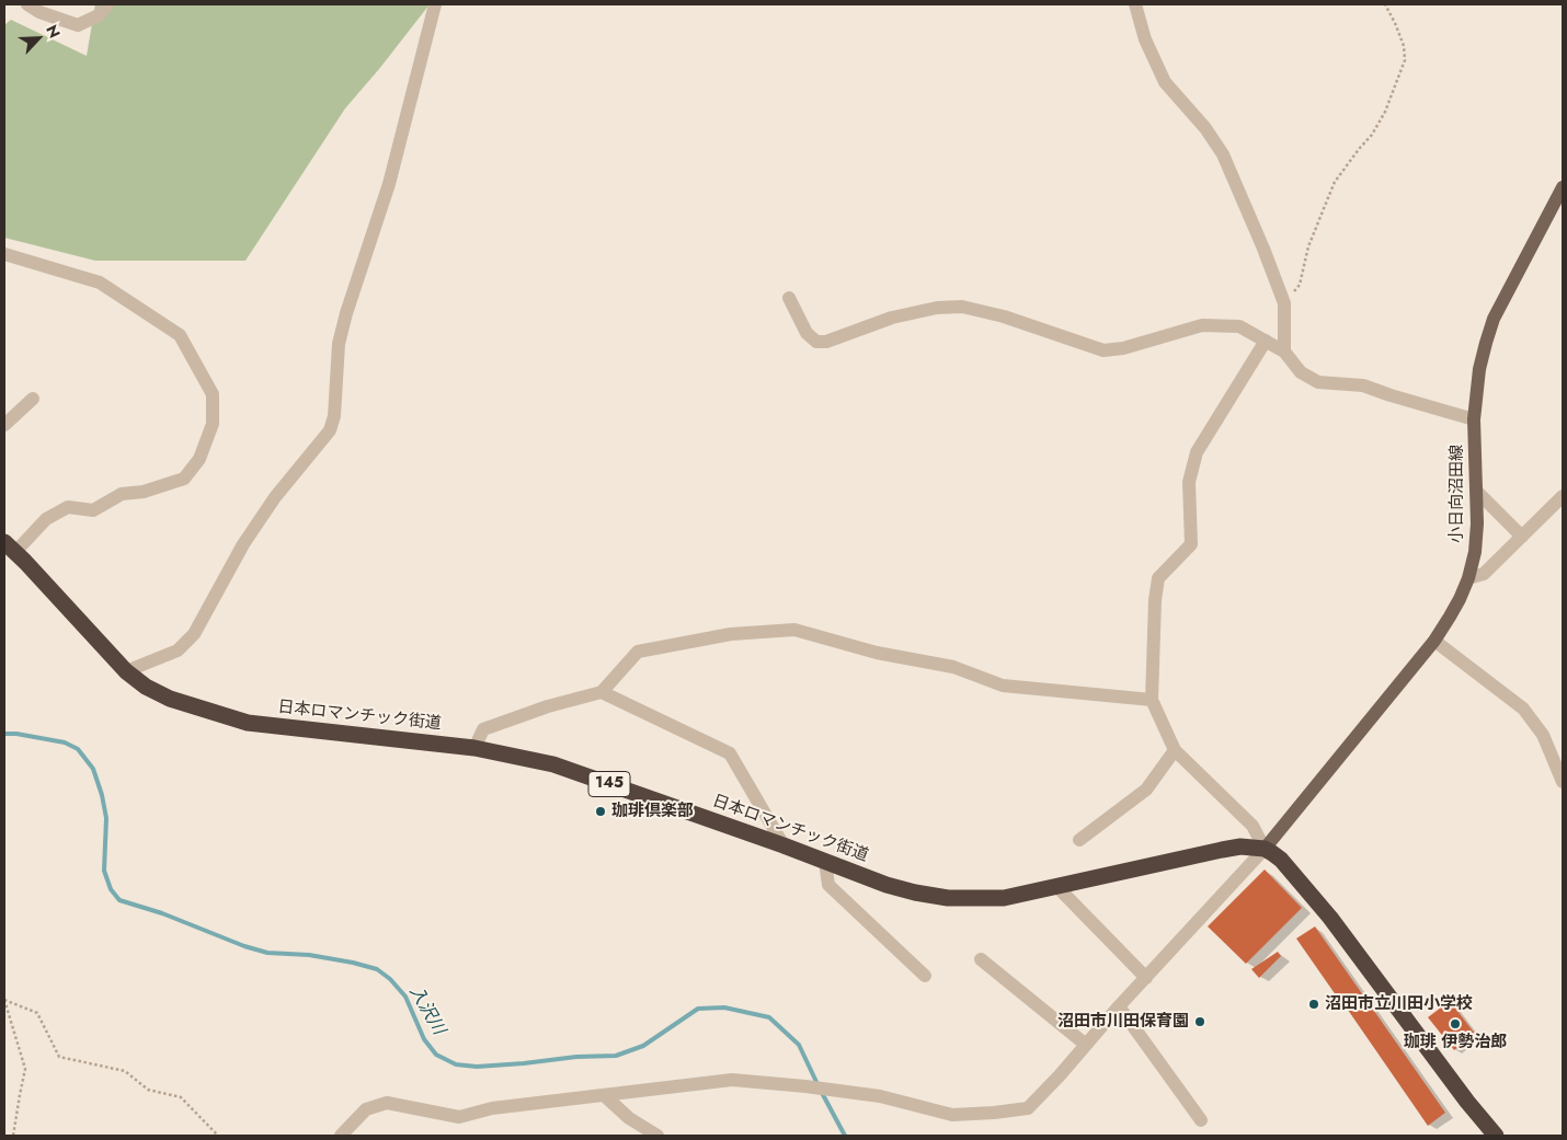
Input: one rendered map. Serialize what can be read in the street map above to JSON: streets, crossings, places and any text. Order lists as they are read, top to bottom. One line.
{"streets":{"highway":["日本ロマンチック街道","145"],"main road":["小日向沼田線"]},"crossings":[["小日向沼田線","日本ロマンチック街道"]],"water":["入沢川"],"places":["珈琲倶楽部","沼田市立川田小学校","沼田市川田保育園","珈琲 伊勢治郎"],"north":"top right"}
